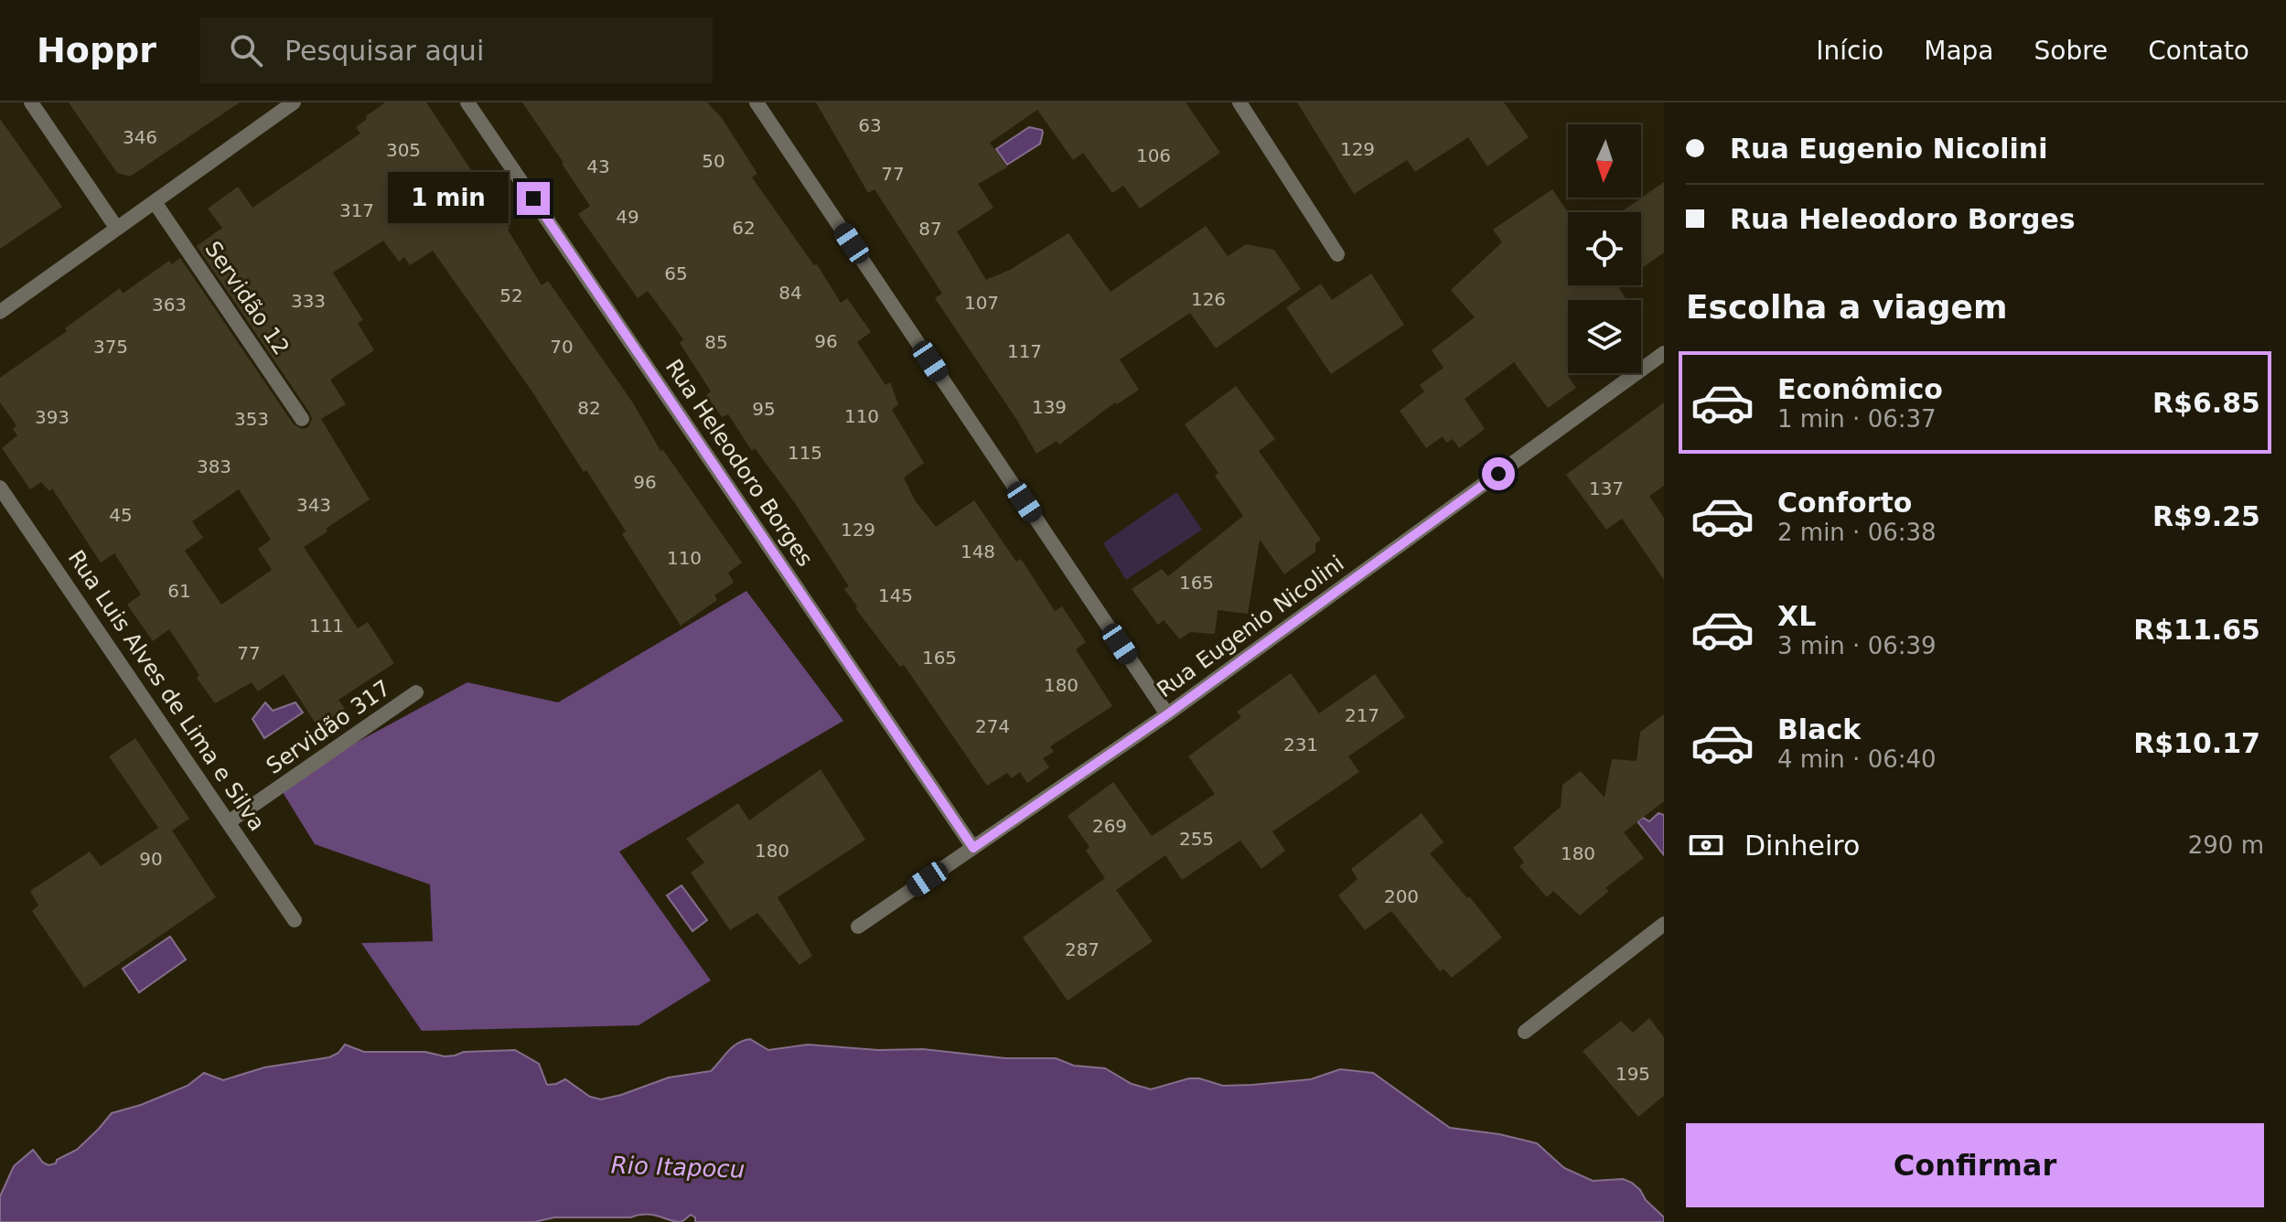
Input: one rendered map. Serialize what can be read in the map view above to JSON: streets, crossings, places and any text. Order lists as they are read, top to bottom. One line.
{"streets":{"street":["Servidão 12","Rua Heleodoro Borges","Rua Eugenio Nicolini","Rua Luis Alves de Lima e Silva","Servidão 317"]},"crossings":[["Rua Heleodoro Borges","Rua Eugenio Nicolini"],["Rua Luis Alves de Lima e Silva","Servidão 317"]],"water":["Rio Itapocu"],"house_numbers":["63","346","129","305","106","50","43","77","317","49","62","87","65","84","52","126","333","107","363","96","85","375","70","117","139","82","95","110","393","353","115","383","96","137","343","45","129","148","110","165","61","145","111","77","165","180","217","274","231","269","255","180","180","90","200","287","195"],"north":"bottom","page":{"header":"Hoppr","search":"Pesquisar aqui","nav":["Início","Mapa","Sobre","Contato"],"banner":["Rua Eugenio Nicolini","Rua Heleodoro Borges"],"bubble":"1 min","heading":"Escolha a viagem","list":[{"name":"Econômico","note":"1 min · 06:37","value":"R$6.85"},{"name":"Conforto","note":"2 min · 06:38","value":"R$9.25"},{"name":"XL","note":"3 min · 06:39","value":"R$11.65"},{"name":"Black","note":"4 min · 06:40","value":"R$10.17"}],"pay":["Dinheiro","290 m"],"buttons":"Confirmar"}}
